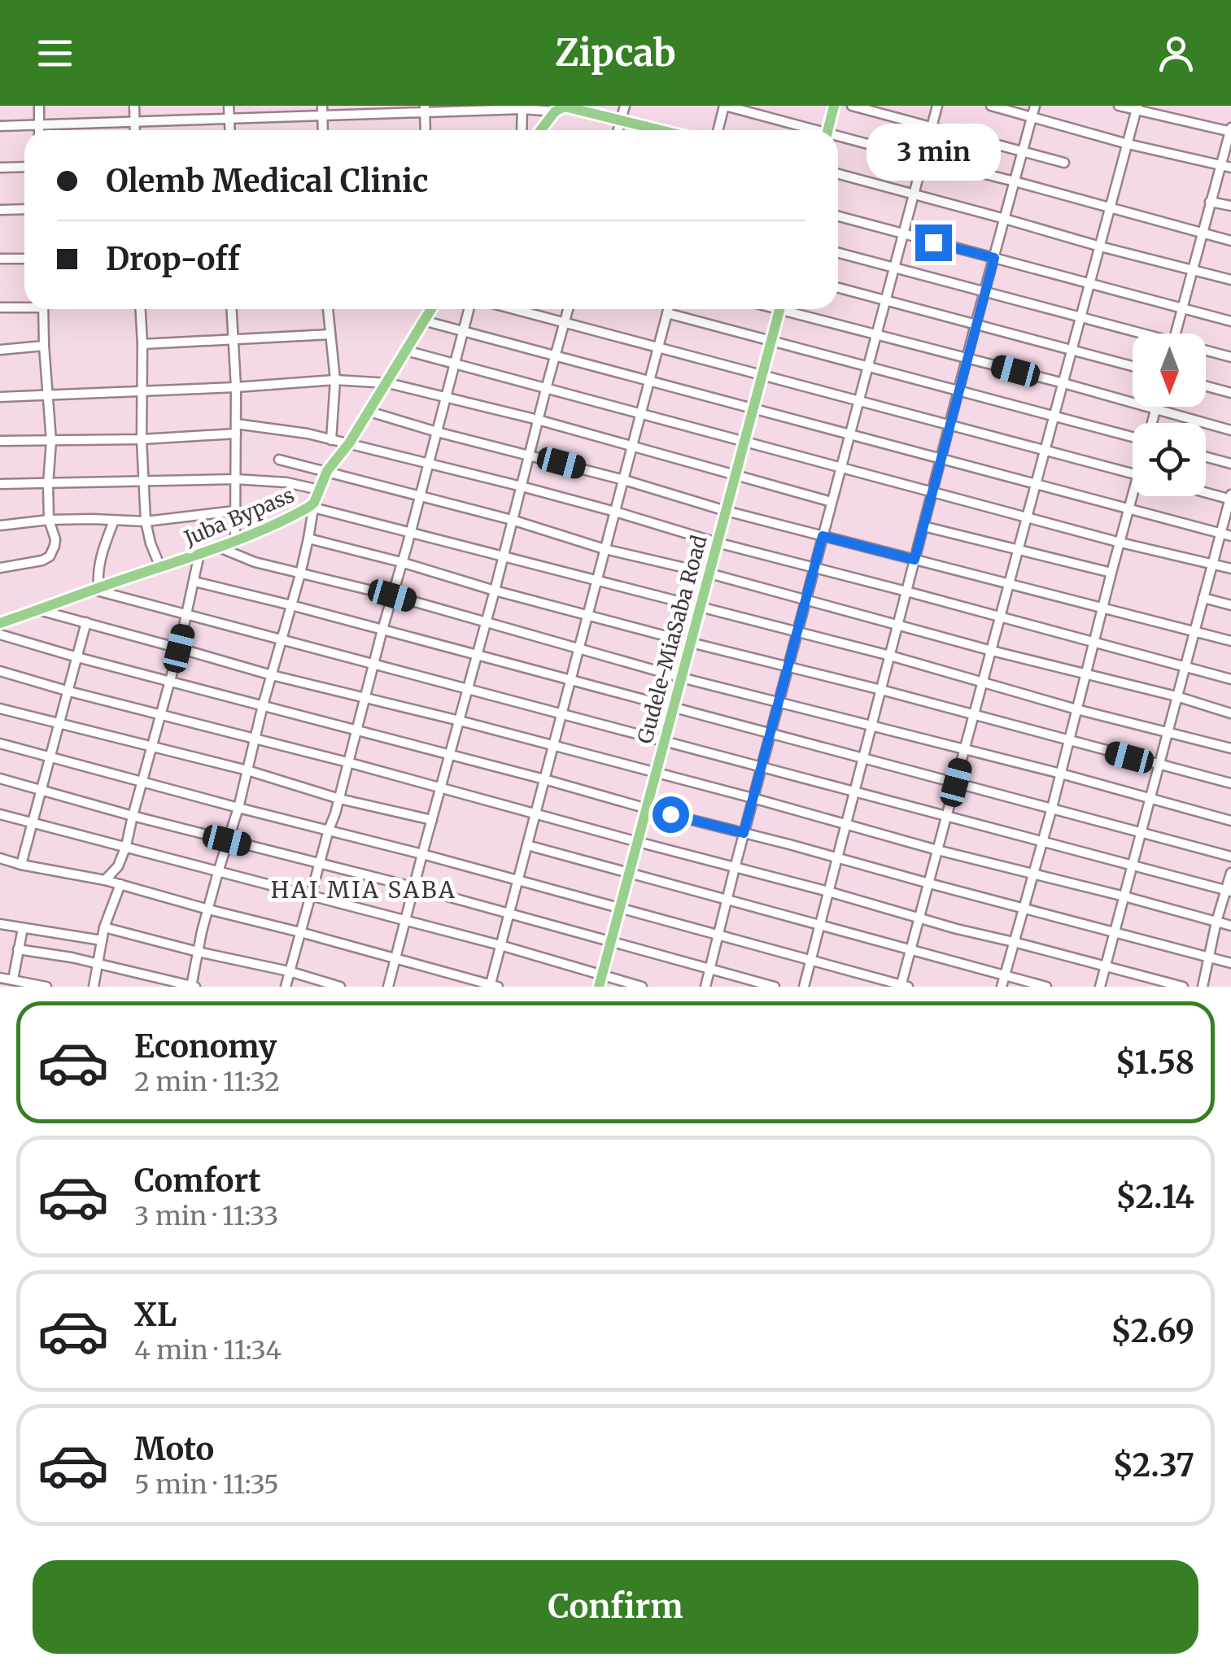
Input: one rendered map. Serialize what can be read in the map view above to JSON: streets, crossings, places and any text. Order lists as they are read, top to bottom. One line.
{"streets":{"main road":["Juba Bypass","Gudele-MiaSaba Road"]},"districts":["HAI MIA SABA"],"north":"bottom","page":{"header":"Zipcab","bubble":"3 min","banner":["Olemb Medical Clinic","Drop-off"],"list":[{"name":"Economy","note":"2 min · 11:32","value":"$1.58"},{"name":"Comfort","note":"3 min · 11:33","value":"$2.14"},{"name":"XL","note":"4 min · 11:34","value":"$2.69"},{"name":"Moto","note":"5 min · 11:35","value":"$2.37"}],"buttons":"Confirm"}}
